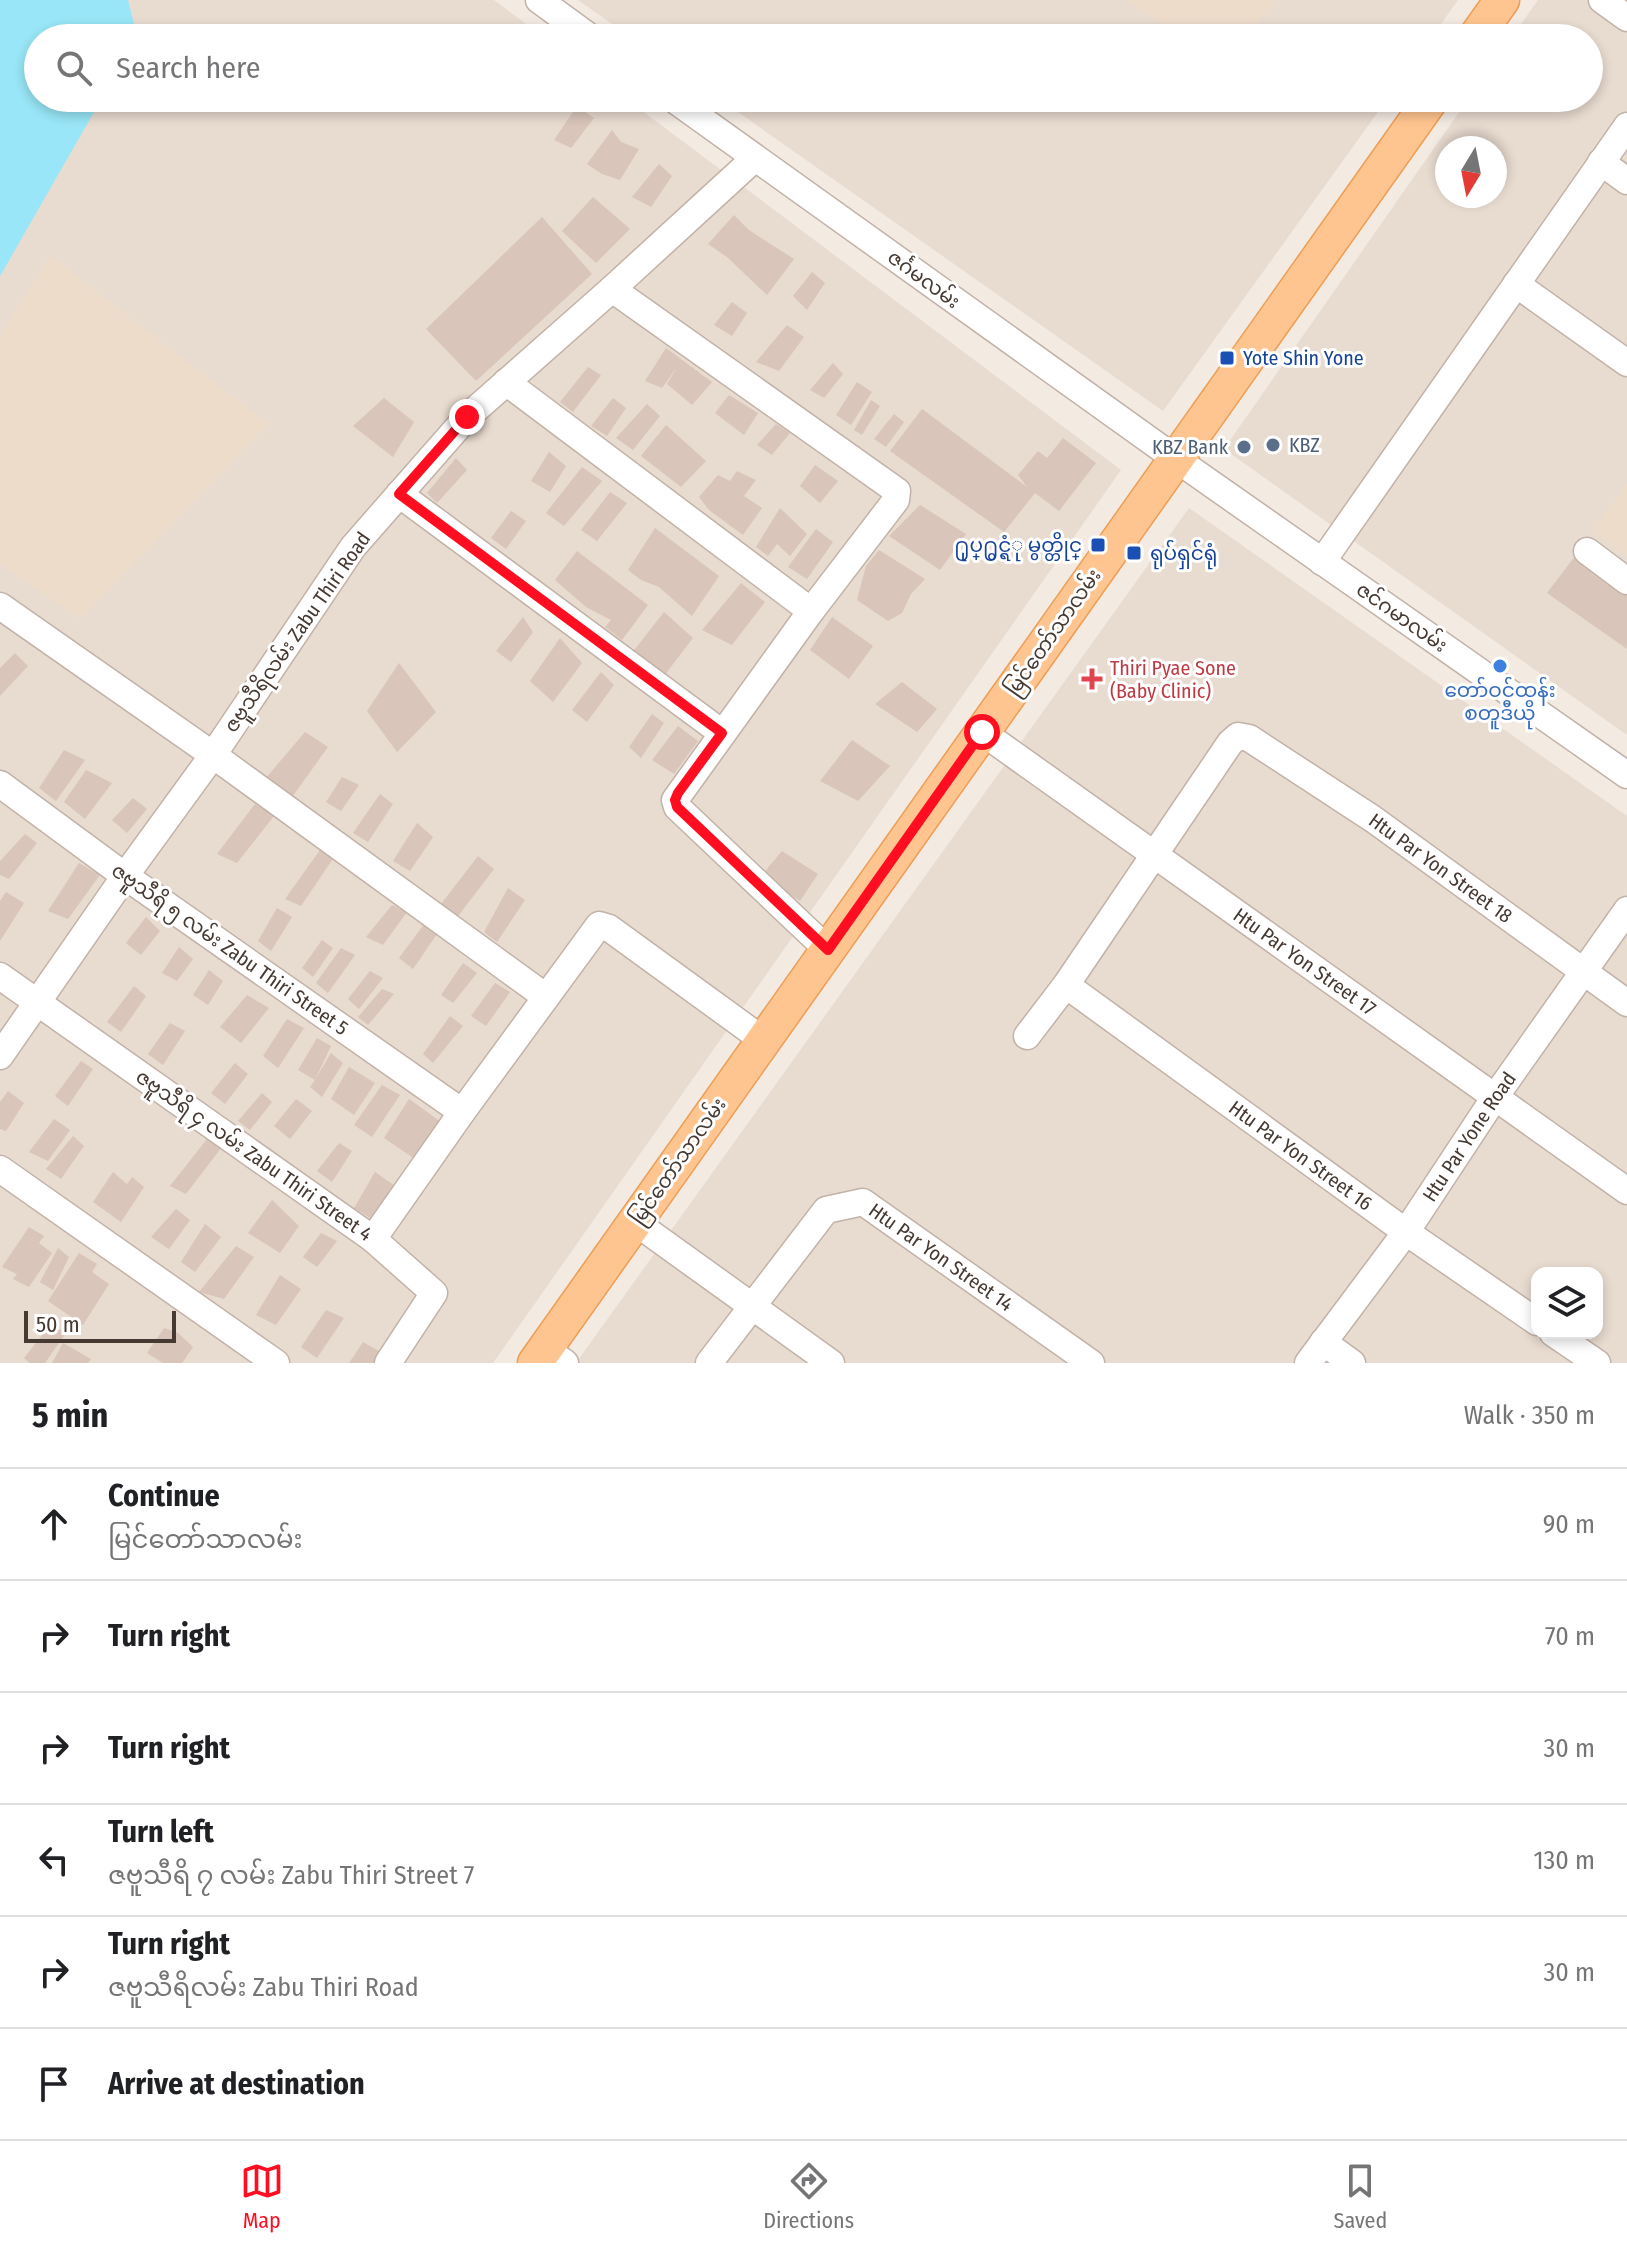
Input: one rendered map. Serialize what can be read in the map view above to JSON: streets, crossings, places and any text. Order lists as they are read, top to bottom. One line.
{"streets":{"main road":["မြင်တော်သာလမ်း"],"street":["ဇင်္ဂမလမ်း","ဇင်ဂမာလမ်း","ဇဗူသီရိလမ်း Zabu Thiri Road","Htu Par Yon Street 18","ဇဗူသီရိ ၅ လမ်း Zabu Thiri Street 5","Htu Par Yon Street 17","Htu Par Yone Road","ဇဗူသီရိ ၄ လမ်း Zabu Thiri Street 4","Htu Par Yon Street 16","Htu Par Yon Street 14"]},"crossings":[["ဇင်္ဂမလမ်း","ဇင်ဂမာလမ်း"],["ဇင်္ဂမလမ်း","ဇဗူသီရိလမ်း Zabu Thiri Road"],["ဇင်္ဂမလမ်း","မြင်တော်သာလမ်း"],["ဇင်ဂမာလမ်း","မြင်တော်သာလမ်း"],["ဇဗူသီရိလမ်း Zabu Thiri Road","ဇဗူသီရိ ၅ လမ်း Zabu Thiri Street 5"],["ဇဗူသီရိလမ်း Zabu Thiri Road","ဇဗူသီရိ ၄ လမ်း Zabu Thiri Street 4"],["မြင်တော်သာလမ်း","Htu Par Yon Street 17"],["Htu Par Yon Street 18","Htu Par Yon Street 17"],["Htu Par Yon Street 18","Htu Par Yone Road"],["Htu Par Yon Street 17","Htu Par Yone Road"],["Htu Par Yone Road","Htu Par Yon Street 16"]],"places":{"transit":["Yote Shin Yone","႐ုပ္႐ွင္ရံု မွတ္တိုင္","ရုပ်ရှင်ရုံ"],"other":["KBZ","KBZ Bank","တော်ဝင်ထွန်း စတူဒီယို"],"health":["Thiri Pyae Sone (Baby Clinic)"]},"scale_bar":"50 m","north":"bottom","page":{"search":"Search here","scale":"50 m","heading":["5 min","Walk · 350 m"],"list":[["Continue","မြင်တော်သာလမ်း","90 m"],["Turn right","70 m"],["Turn right","30 m"],["Turn left","ဇဗူသီရိ ၇ လမ်း Zabu Thiri Street 7","130 m"],["Turn right","ဇဗူသီရိလမ်း Zabu Thiri Road","30 m"],"Arrive at destination"],"nav":["Map","Directions","Saved"]}}
